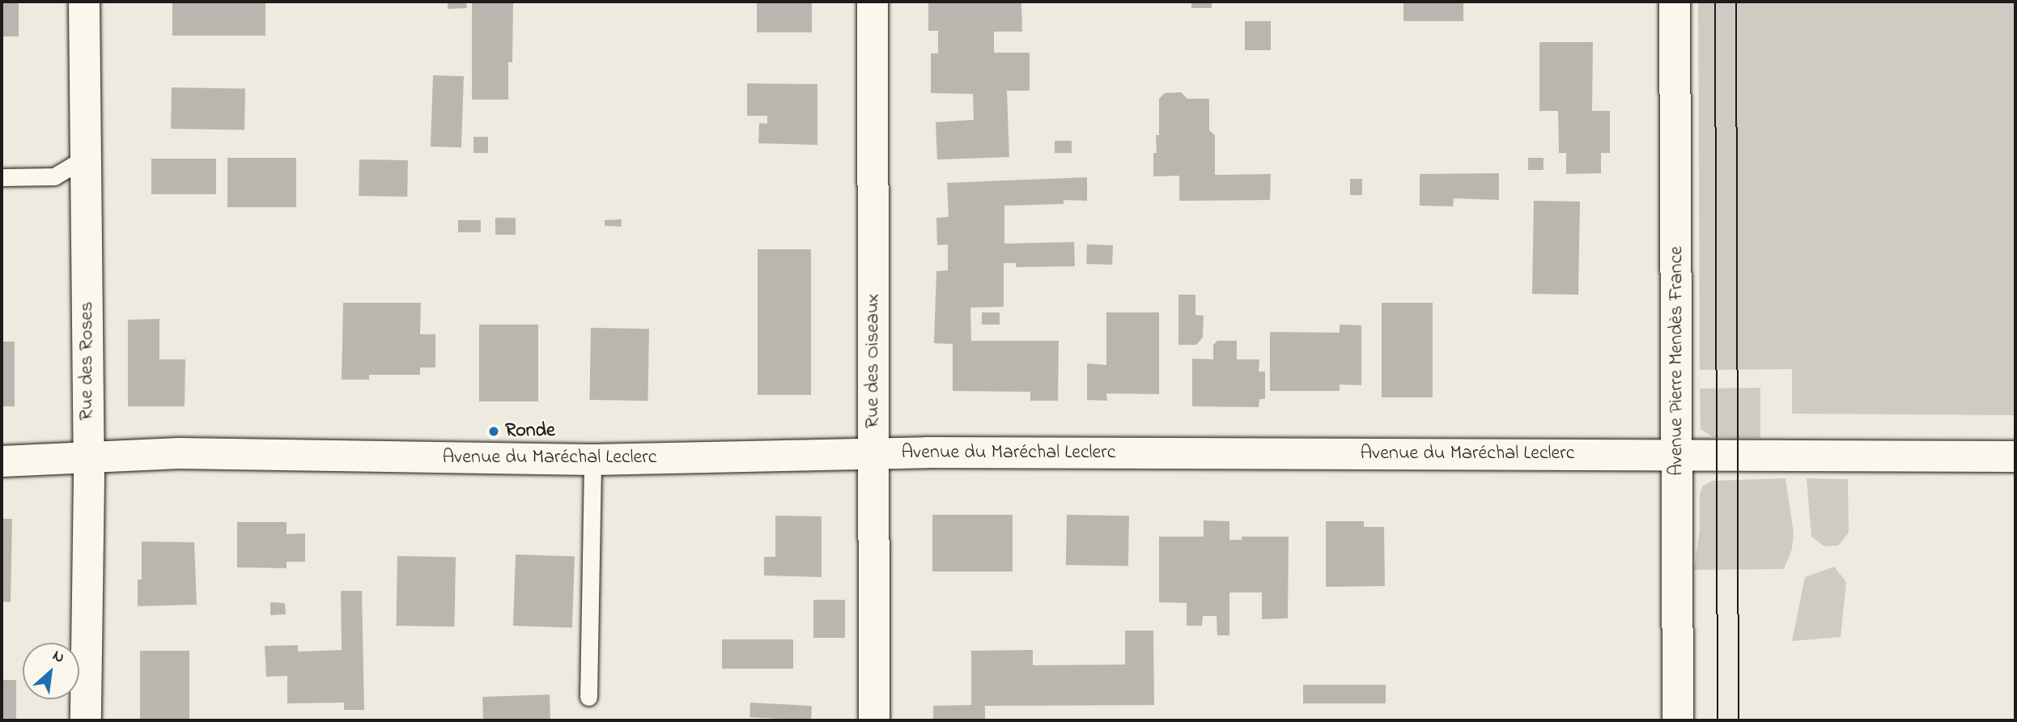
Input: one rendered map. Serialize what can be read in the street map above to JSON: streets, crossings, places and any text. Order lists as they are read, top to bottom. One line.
{"streets":{"street":["Rue des Roses","Rue des Oiseaux","Avenue Pierre Mendès France","Avenue du Maréchal Leclerc"]},"crossings":[["Rue des Roses","Avenue du Maréchal Leclerc"],["Rue des Oiseaux","Avenue du Maréchal Leclerc"],["Avenue Pierre Mendès France","Avenue du Maréchal Leclerc"]],"places":["Ronde"],"north":"top right"}
